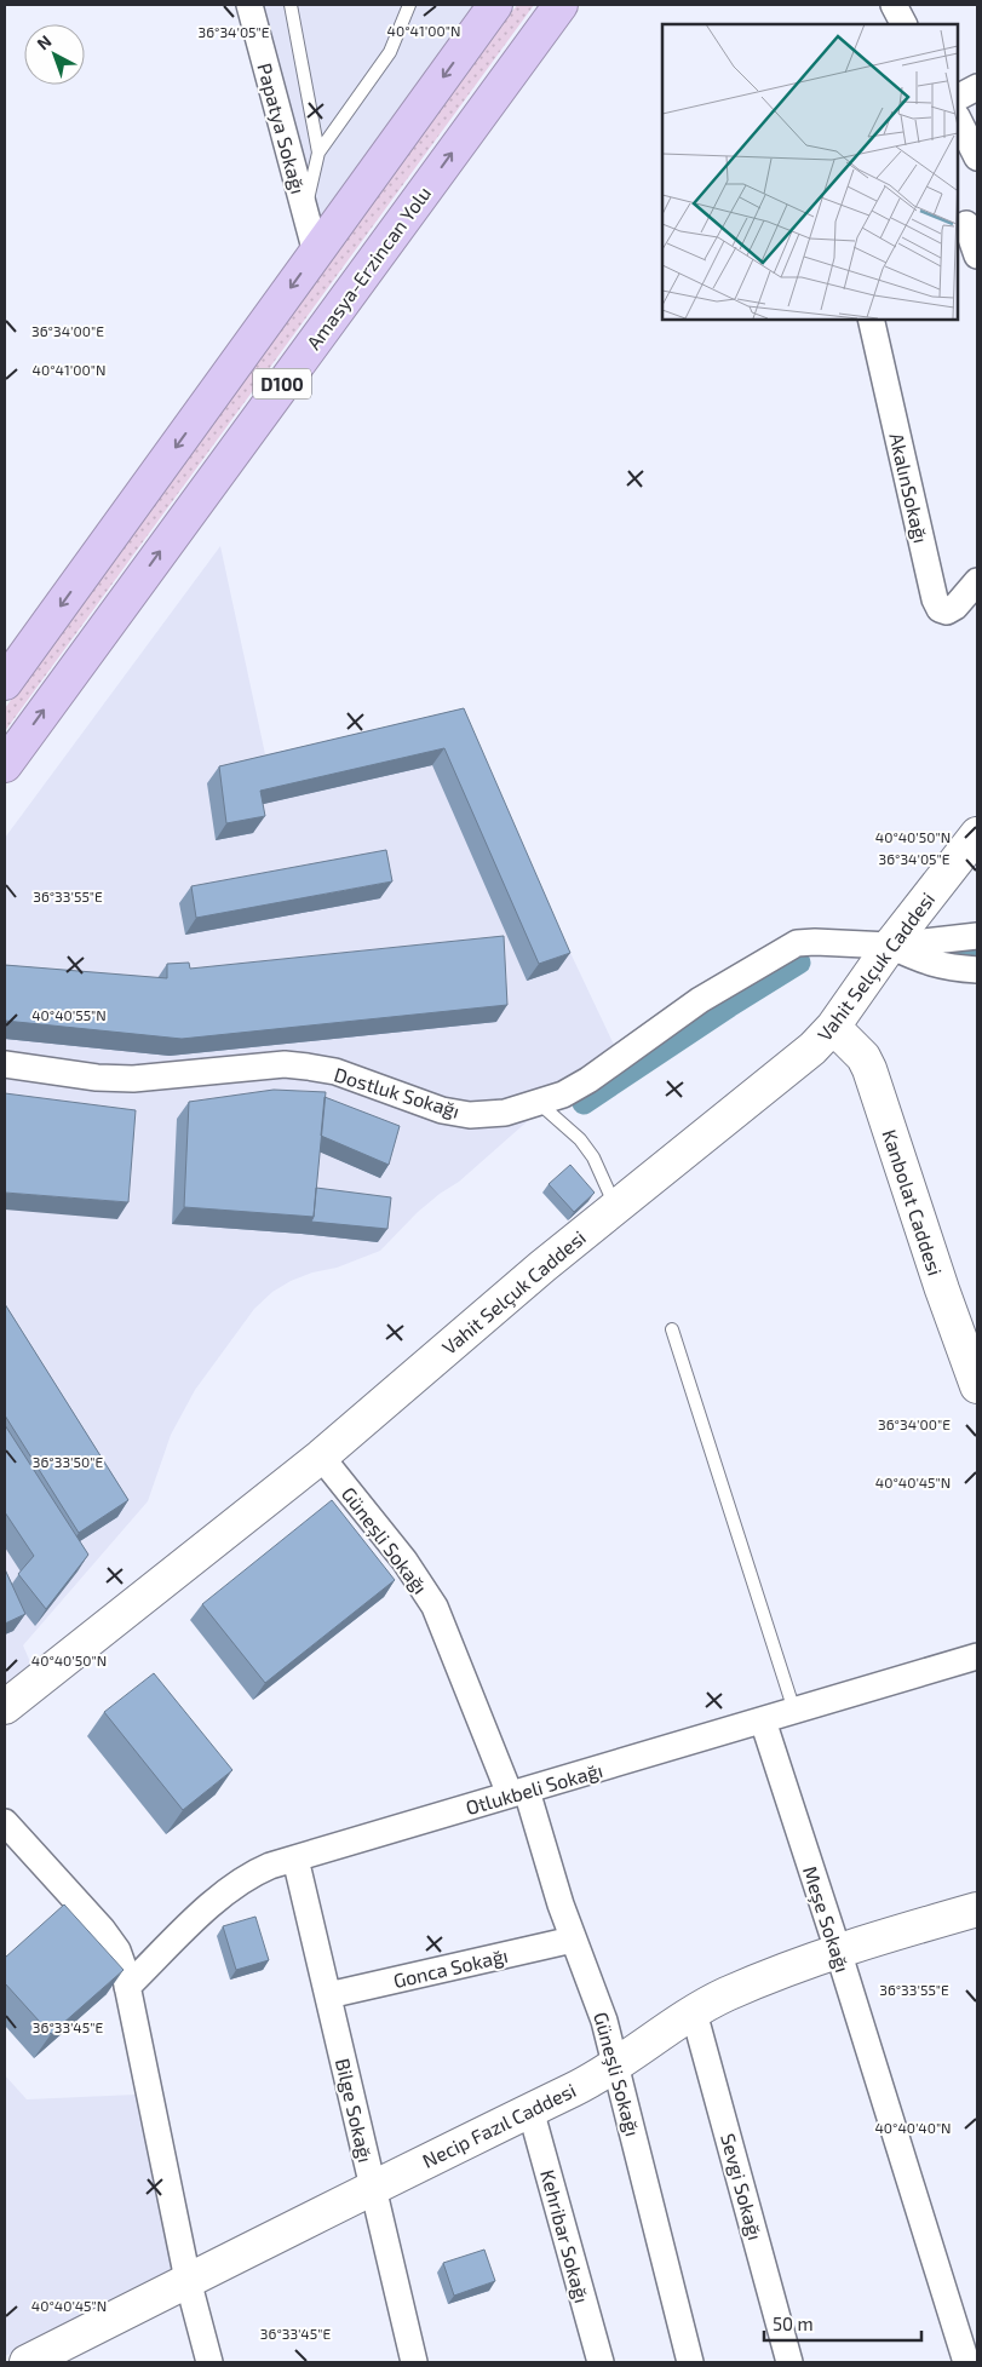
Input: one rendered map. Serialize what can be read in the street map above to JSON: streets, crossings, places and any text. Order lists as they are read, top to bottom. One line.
{"streets":{"highway":["Amasya-Erzincan Yolu","D100"],"street":["Papatya Sokağı","AkalınSokağı","Vahit Selçuk Caddesi","Dostluk Sokağı","Kanbolat Caddesi","Güneşli Sokağı","Otlukbeli Sokağı","Meşe Sokağı","Gonca Sokağı","Bilge Sokağı","Necip Fazıl Caddesi","Sevgi Sokağı","Kehribar Sokağı"]},"crossings":[["Papatya Sokağı","D100"],["Vahit Selçuk Caddesi","Dostluk Sokağı"],["Vahit Selçuk Caddesi","Kanbolat Caddesi"],["Vahit Selçuk Caddesi","Güneşli Sokağı"],["Güneşli Sokağı","Otlukbeli Sokağı"],["Güneşli Sokağı","Gonca Sokağı"],["Güneşli Sokağı","Necip Fazıl Caddesi"],["Otlukbeli Sokağı","Meşe Sokağı"],["Otlukbeli Sokağı","Bilge Sokağı"],["Meşe Sokağı","Necip Fazıl Caddesi"],["Gonca Sokağı","Bilge Sokağı"],["Bilge Sokağı","Necip Fazıl Caddesi"],["Necip Fazıl Caddesi","Sevgi Sokağı"],["Necip Fazıl Caddesi","Kehribar Sokağı"]],"scale_bar":"50 m","north":"top left","coordinates":["40°41'00\"N","36°34'05\"E","36°34'00\"E","40°40'50\"N","36°33'55\"E","40°40'55\"N","36°33'50\"E","40°40'45\"N","36°33'45\"E","40°40'40\"N"]}
